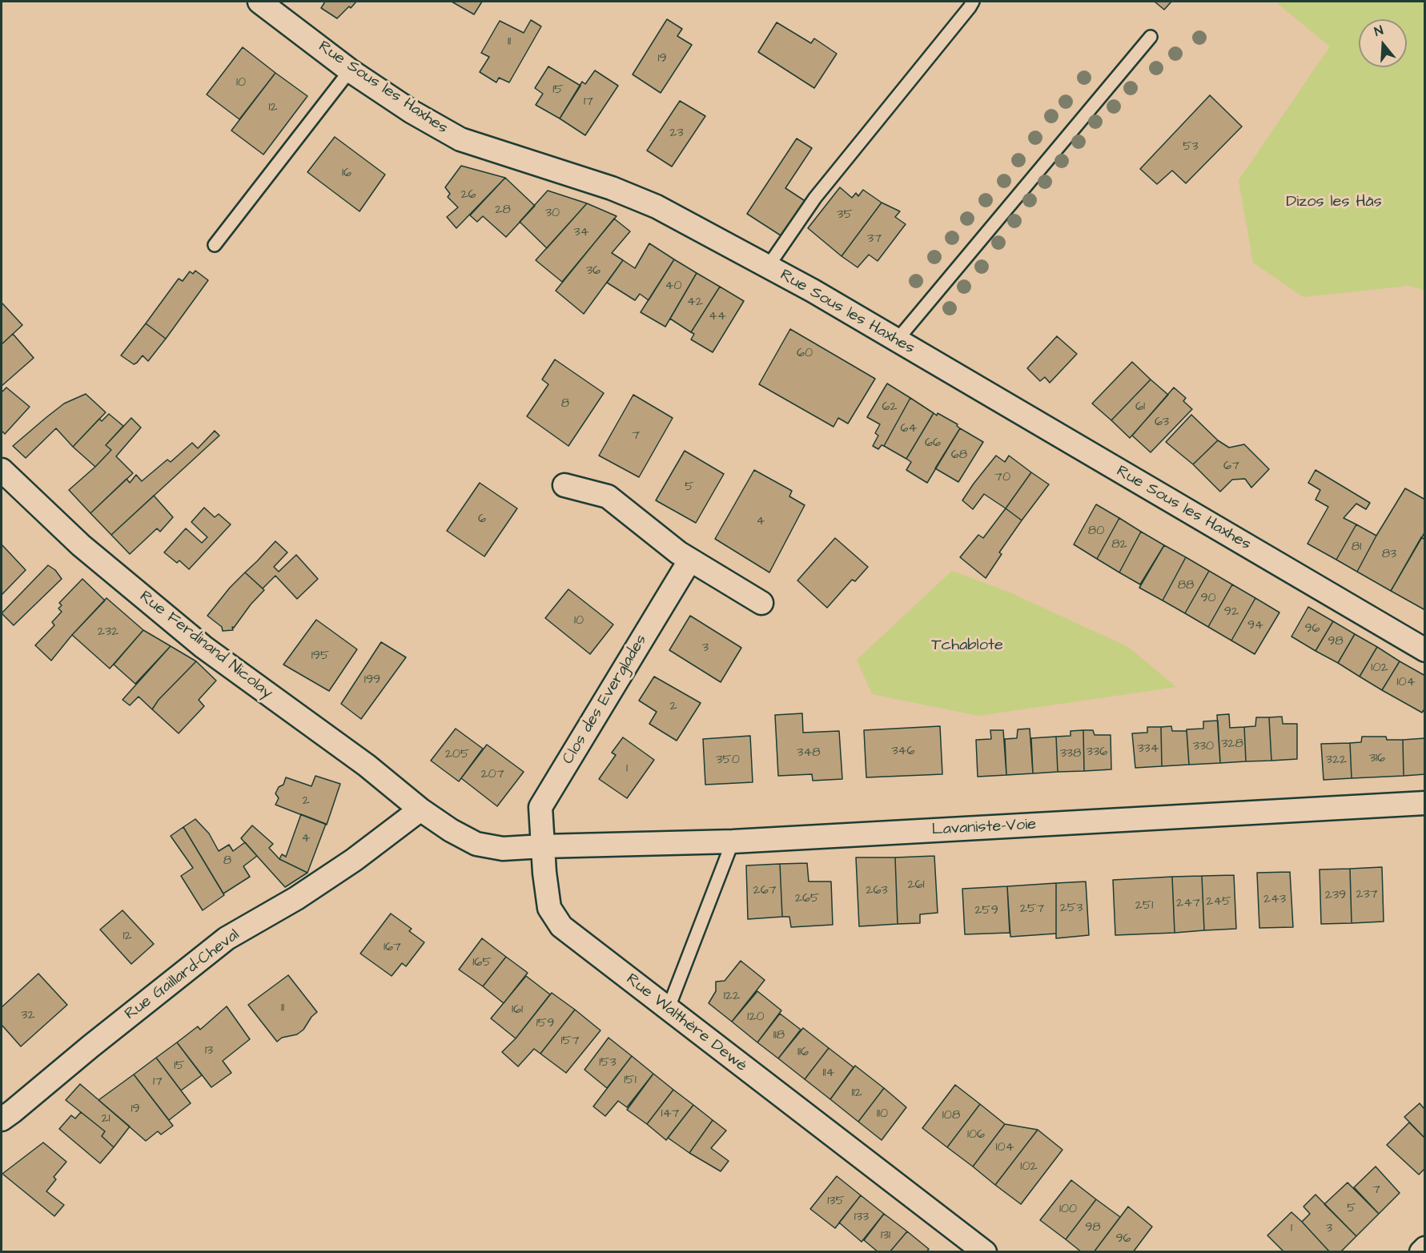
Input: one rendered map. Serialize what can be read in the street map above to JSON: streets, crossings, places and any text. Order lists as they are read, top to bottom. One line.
{"streets":{"street":["Rue Sous les Haxhes","Rue Ferdinand Nicolay","Clos des Everglades","Lavaniste-Voie","Rue Gaillard-Cheval","Rue Walthère Dewé"]},"crossings":[["Rue Ferdinand Nicolay","Rue Gaillard-Cheval"],["Clos des Everglades","Lavaniste-Voie"],["Clos des Everglades","Rue Walthère Dewé"],["Lavaniste-Voie","Rue Walthère Dewé"]],"parks":["Dizos les Hås","Tchablote"],"house_numbers":["11","19","10","15","17","12","23","53","16","26","28","30","35","34","37","36","40","42","44","60","8","62","61","63","64","7","66","68","67","70","5","6","4","80","82","81","83","88","90","92","10","94","96","232","98","3","195","102","199","104","2","328","330","334","346","336","348","338","205","316","350","322","1","207","2","4","8","261","267","263","237","239","265","243","245","247","251","253","257","259","12","167","165","122","11","161","32","120","159","118","157","13","116","153","15","114","151","17","112","19","147","110","108","21","106","104","102","7","135","5","100","133","98","1","3","131","96"],"north":"top"}
